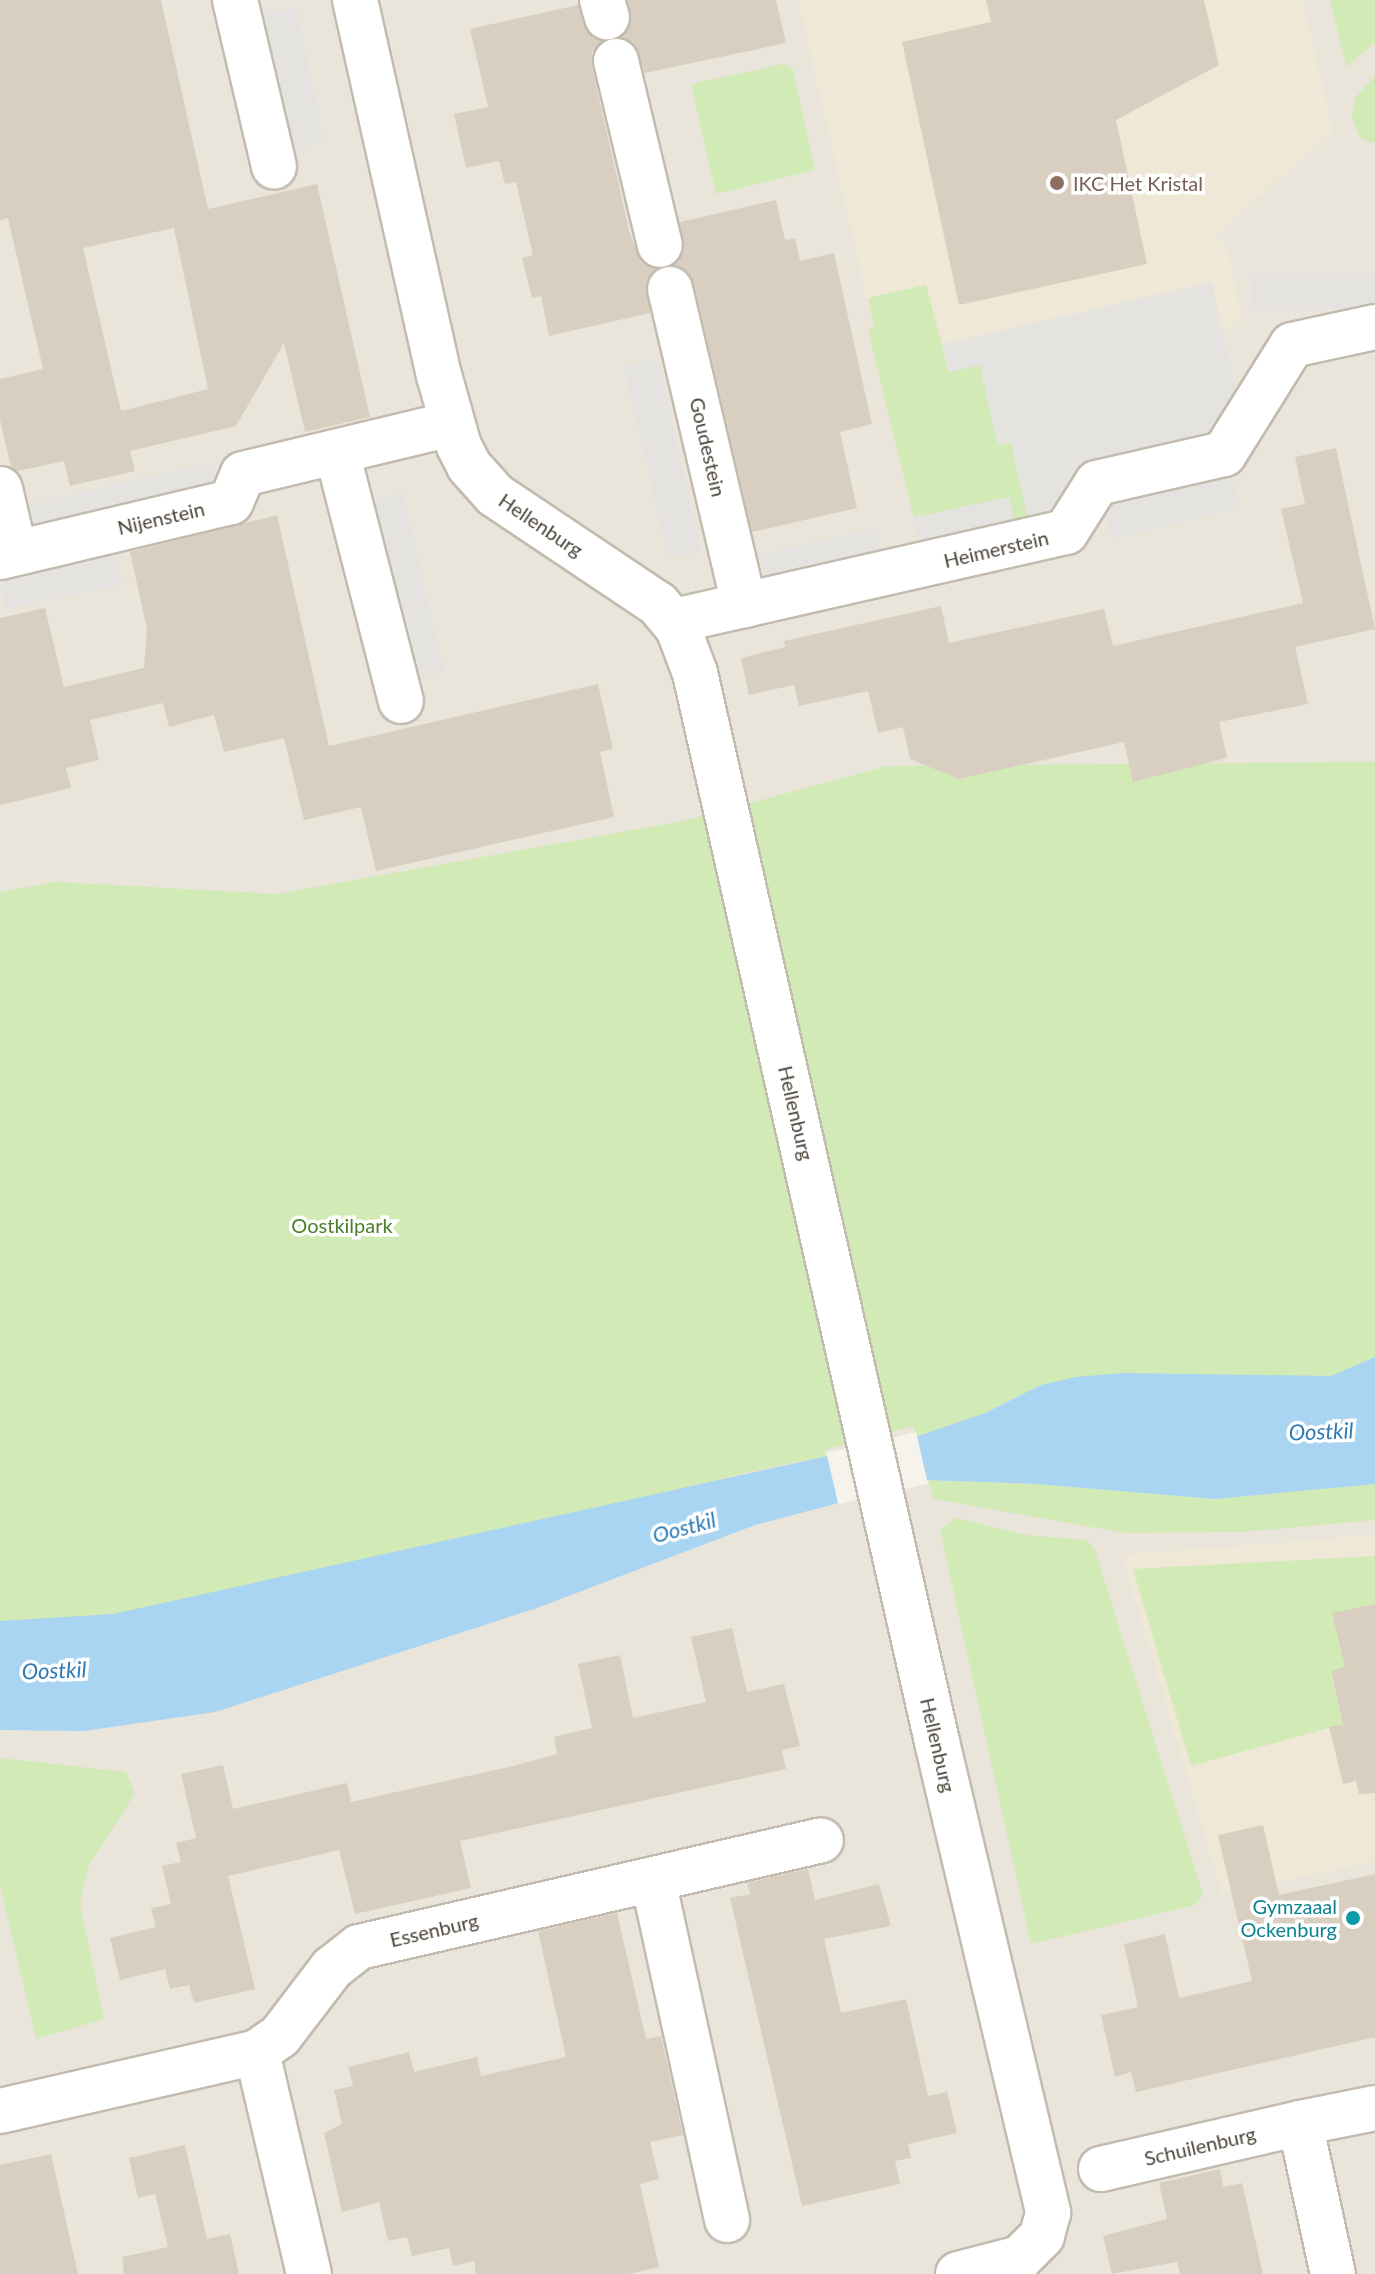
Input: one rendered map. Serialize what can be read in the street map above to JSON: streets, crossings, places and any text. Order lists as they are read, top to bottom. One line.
{"streets":{"street":["Goudestein","Nijenstein","Hellenburg","Heimerstein","Essenburg","Schuilenburg"]},"crossings":[["Goudestein","Heimerstein"],["Nijenstein","Hellenburg"],["Hellenburg","Heimerstein"]],"water":["Oostkil"],"parks":["Oostkilpark"],"places":["IKC Het Kristal","Gymzaaal Ockenburg"]}
